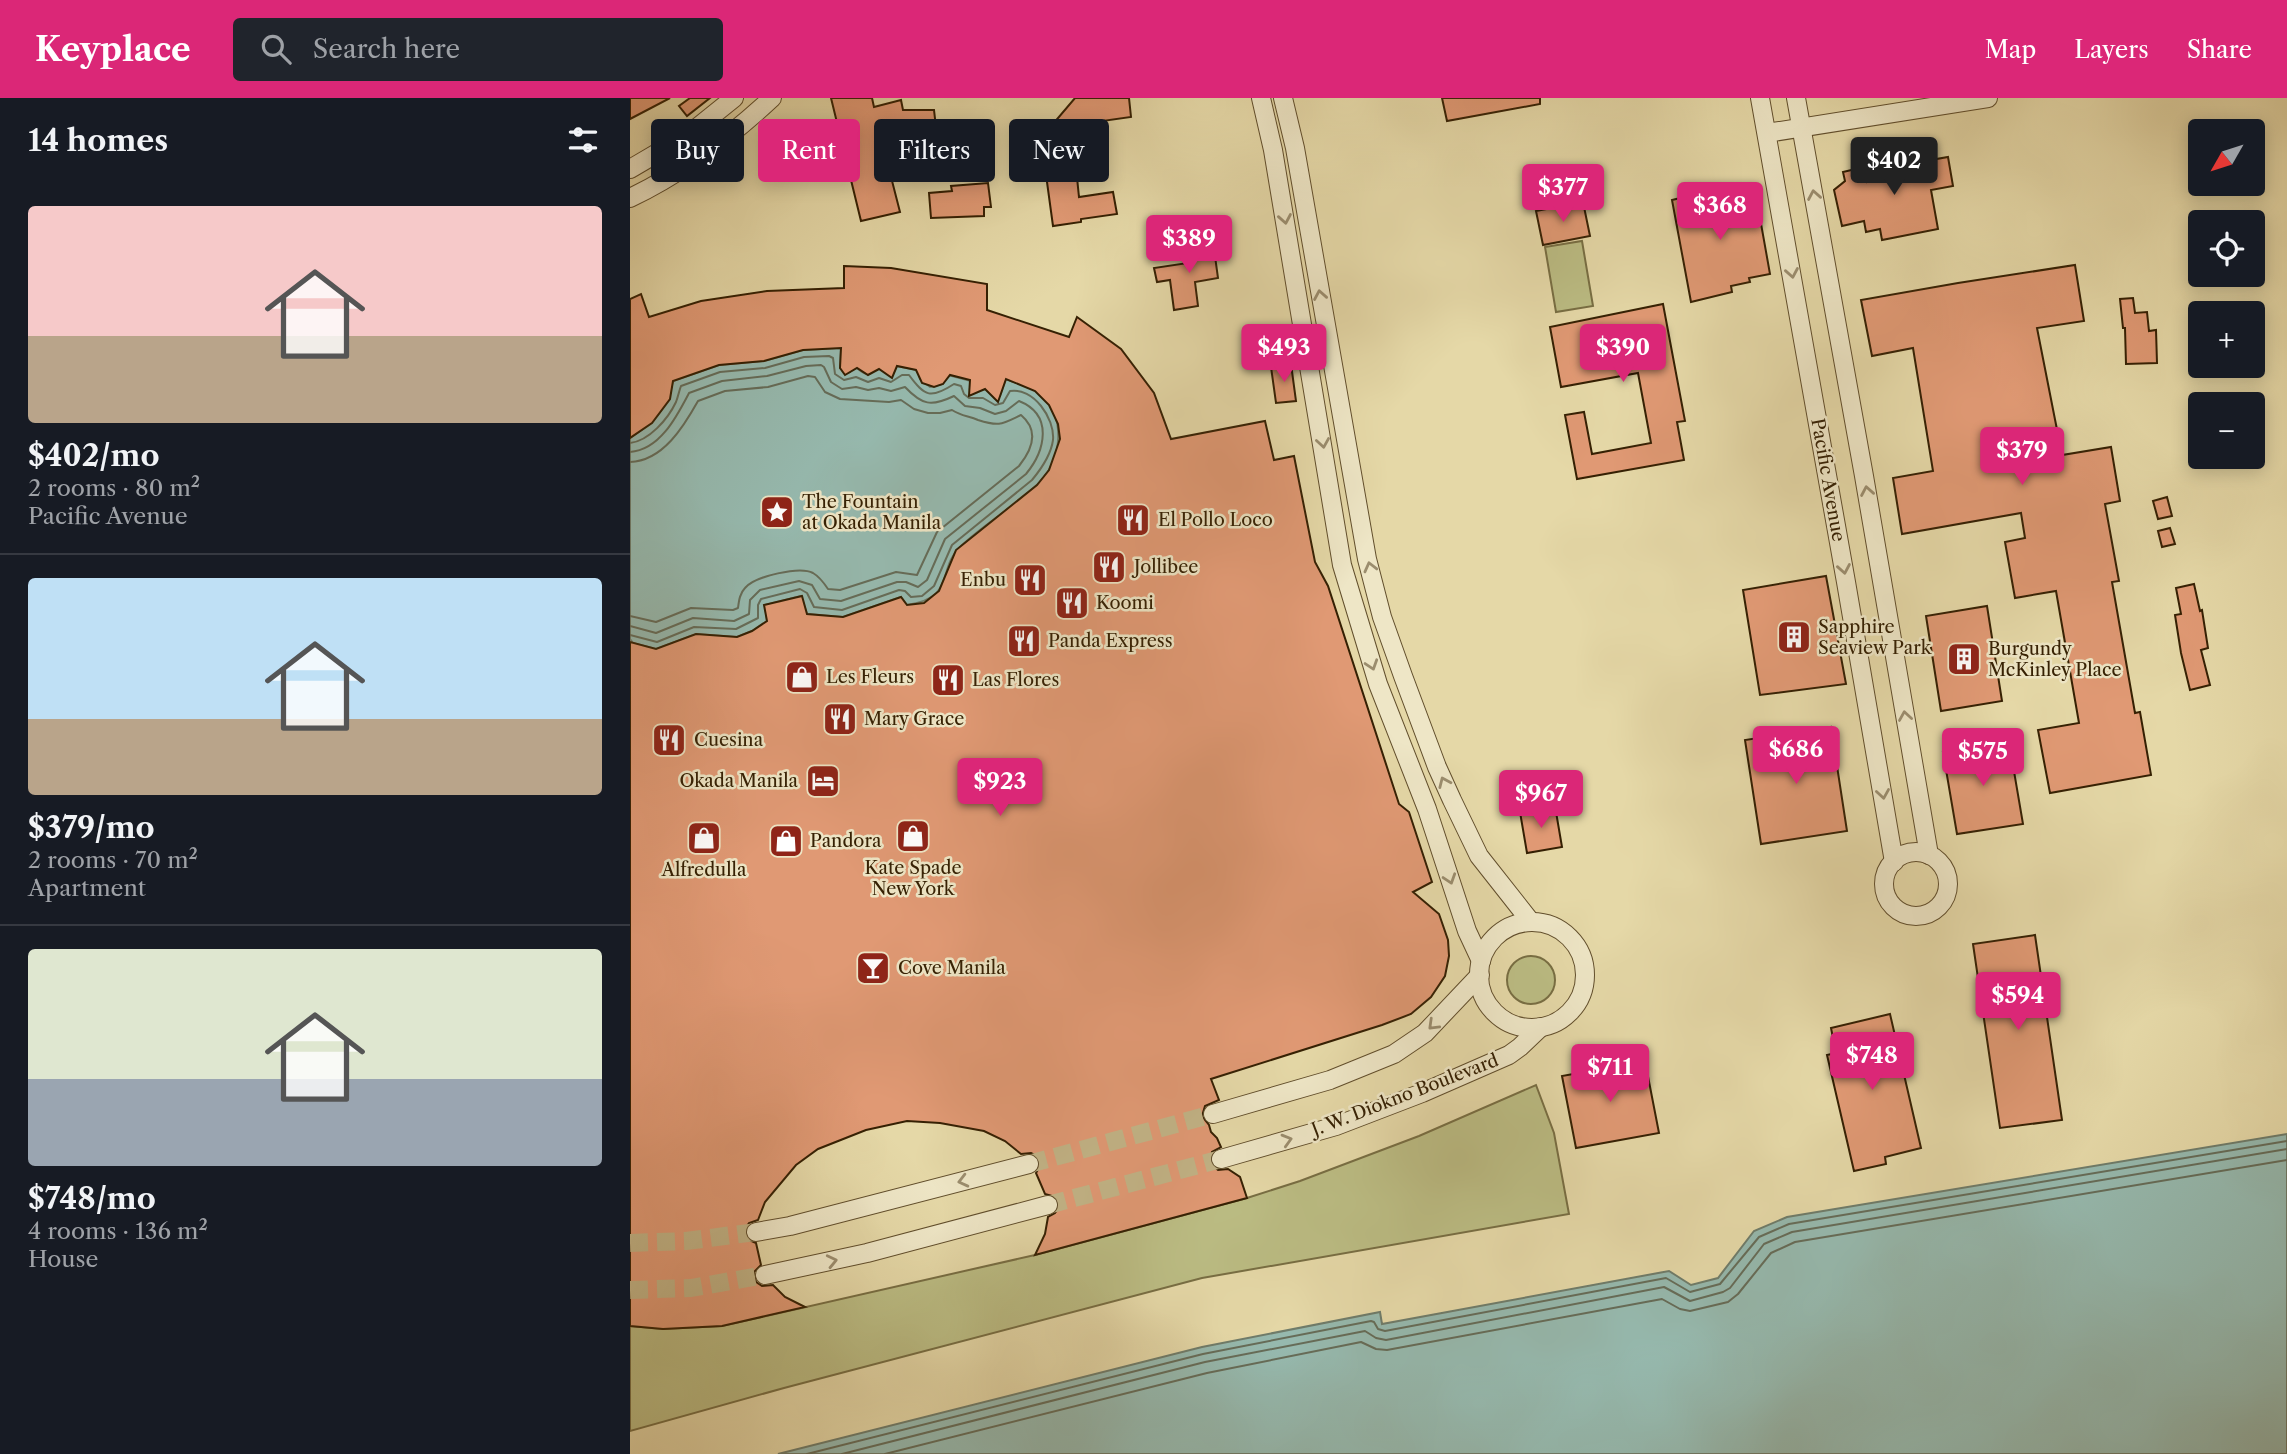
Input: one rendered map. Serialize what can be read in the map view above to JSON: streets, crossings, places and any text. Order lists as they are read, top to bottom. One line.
{"streets":{"street":["Pacific Avenue","J. W. Diokno Boulevard"]},"places":{"place":["The Fountain at Okada Manila"],"restaurant":["El Pollo Loco","Jollibee","Enbu","Koomi","Panda Express","Las Flores","Mary Grace","Cuesina"],"building":["Sapphire Seaview Park","Burgundy McKinley Place"],"shop":["Les Fleurs","Kate Spade New York","Alfredulla","Pandora"],"hotel":["Okada Manila"],"bar":["Cove Manila"]},"north":"bottom left","page":{"header":"Keyplace","search":"Search here","nav":["Map","Layers","Share"],"heading":"14 homes","map_buttons":["+","−"],"chip":["Buy","Rent","Filters","New"],"price":["$402","$377","$368","$389","$493","$390","$379","$686","$575","$923","$967","$594","$748","$711"],"list":[{"name":"$402/mo","note":"2 rooms · 80 m² · Pacific Avenue"},{"name":"$379/mo","note":"2 rooms · 70 m² · Apartment"},{"name":"$748/mo","note":"4 rooms · 136 m² · House"}]}}
